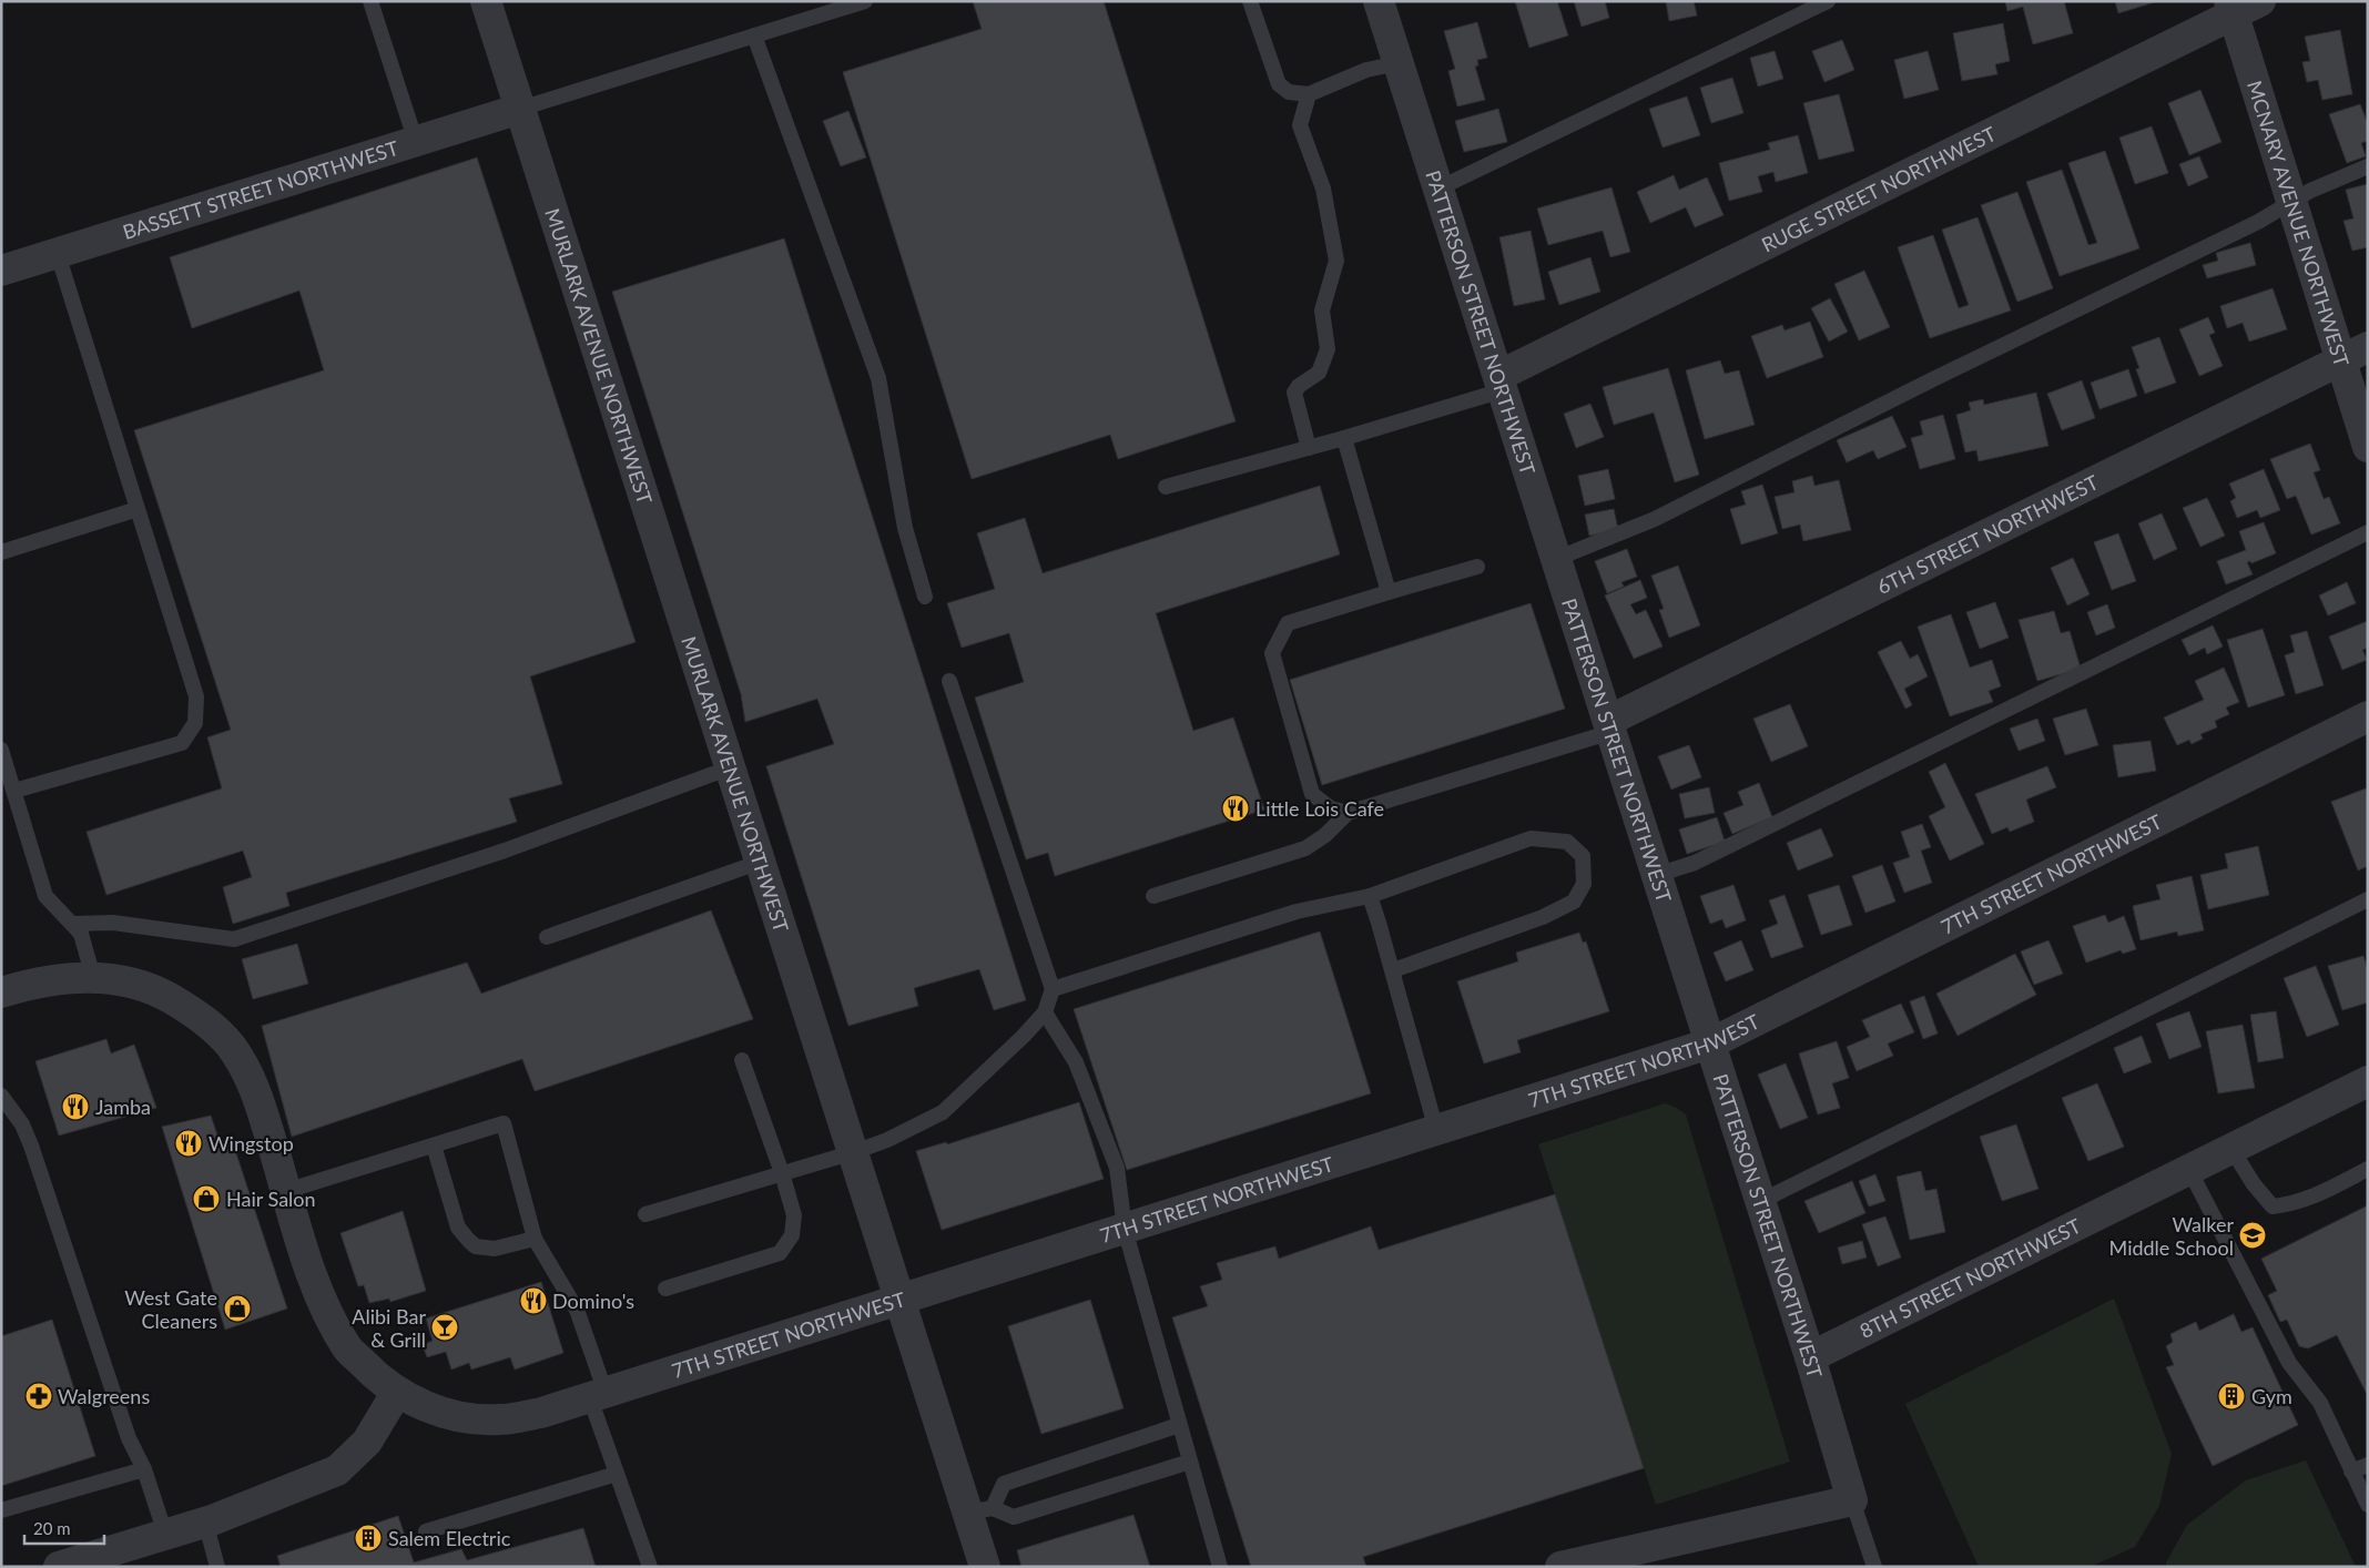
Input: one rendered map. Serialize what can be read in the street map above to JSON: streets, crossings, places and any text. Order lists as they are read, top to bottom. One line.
{"streets":{"street":["RUGE STREET NORTHWEST","BASSETT STREET NORTHWEST","MCNARY AVENUE NORTHWEST","PATTERSON STREET NORTHWEST","MURLARK AVENUE NORTHWEST","6TH STREET NORTHWEST","7TH STREET NORTHWEST","8TH STREET NORTHWEST"]},"crossings":[["RUGE STREET NORTHWEST","MCNARY AVENUE NORTHWEST"],["RUGE STREET NORTHWEST","PATTERSON STREET NORTHWEST"],["BASSETT STREET NORTHWEST","MURLARK AVENUE NORTHWEST"],["MCNARY AVENUE NORTHWEST","6TH STREET NORTHWEST"],["PATTERSON STREET NORTHWEST","6TH STREET NORTHWEST"],["PATTERSON STREET NORTHWEST","7TH STREET NORTHWEST"],["PATTERSON STREET NORTHWEST","8TH STREET NORTHWEST"],["MURLARK AVENUE NORTHWEST","7TH STREET NORTHWEST"]],"places":{"restaurant":["Little Lois Cafe","Jamba","Wingstop","Domino's"],"shop":["Hair Salon","West Gate Cleaners"],"school or university":["Walker Middle School"],"bar":["Alibi Bar & Grill"],"pharmacy":["Walgreens"],"building":["Gym","Salem Electric"]},"scale_bar":"20 m"}
